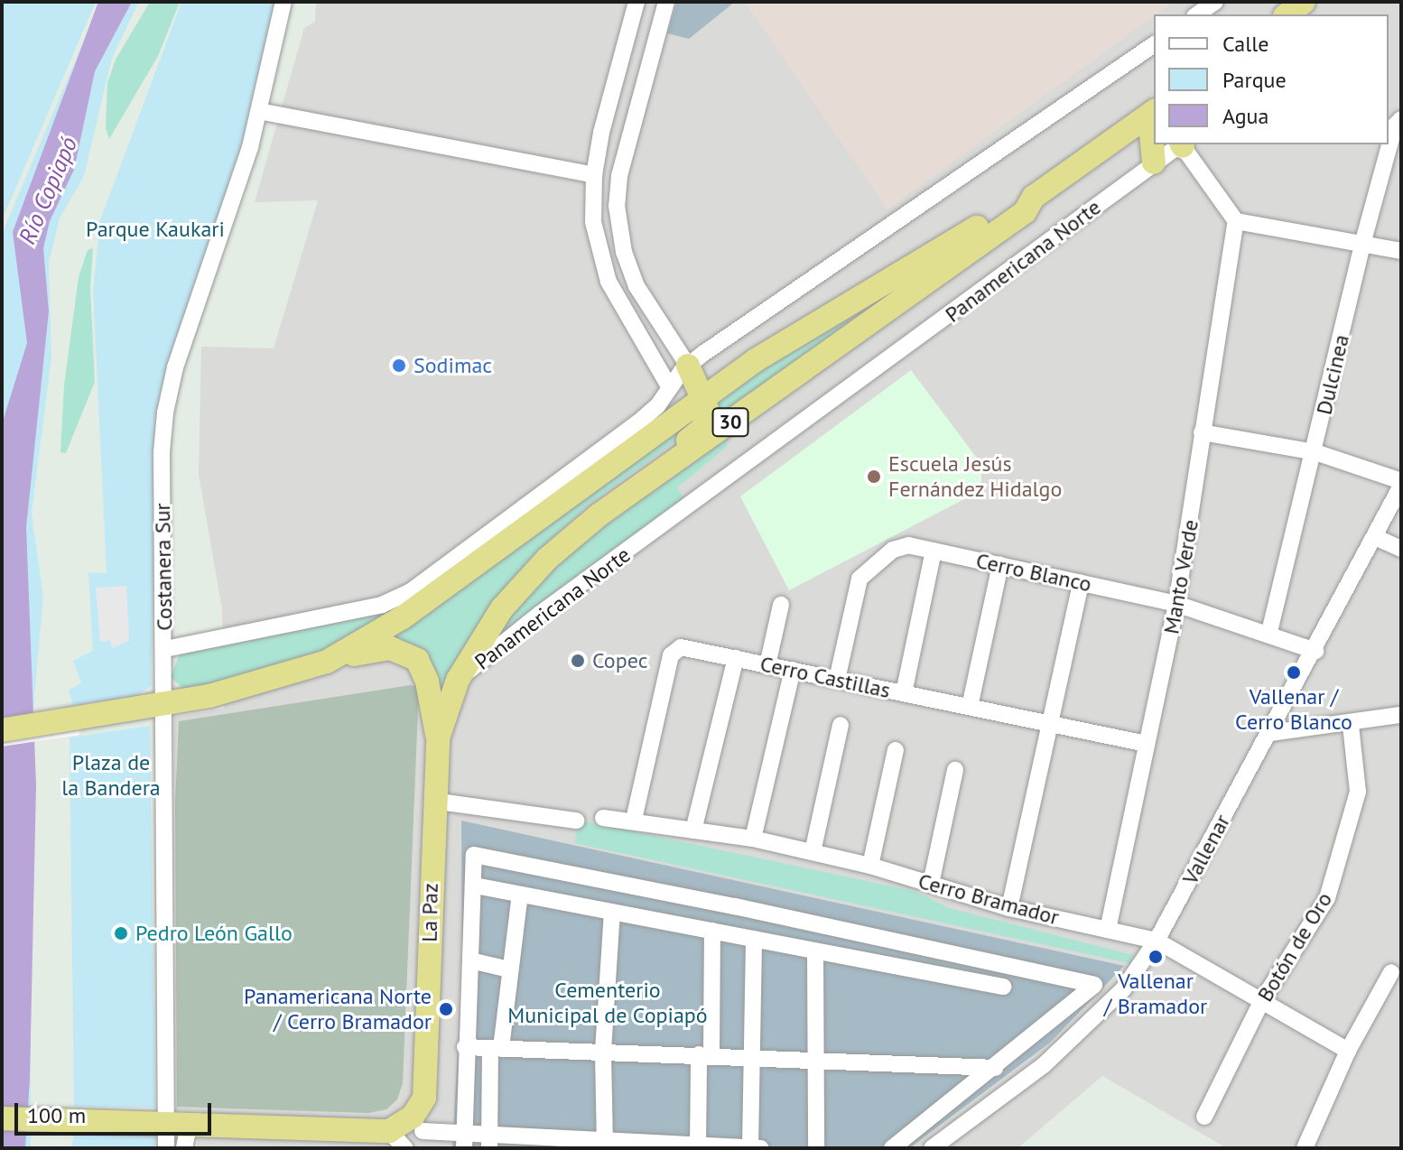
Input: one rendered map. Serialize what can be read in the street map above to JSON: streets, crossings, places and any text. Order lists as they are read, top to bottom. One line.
{"streets":{"highway":["Panamericana Norte","30","La Paz"],"street":["Dulcinea","Costanera Sur","Cerro Blanco","Manto Verde","Cerro Castillas","Vallenar","Cerro Bramador","Botón de Oro"]},"crossings":[["Panamericana Norte","Costanera Sur"],["Panamericana Norte","La Paz"],["Dulcinea","Cerro Blanco"],["Cerro Blanco","Manto Verde"],["Cerro Blanco","Cerro Castillas"],["Cerro Blanco","Vallenar"],["Manto Verde","Cerro Castillas"],["Manto Verde","Cerro Bramador"],["Cerro Castillas","Cerro Bramador"],["Vallenar","Cerro Bramador"],["Cerro Bramador","Botón de Oro"]],"water":["Río Copiapó"],"parks":["Parque Kaukari","Plaza de la Bandera","Cementerio Municipal de Copiapó"],"places":["Sodimac","Escuela Jesús Fernández Hidalgo","Copec","Vallenar / Cerro Blanco","Pedro León Gallo","Vallenar / Bramador","Panamericana Norte / Cerro Bramador"],"legend":["Calle","Parque","Agua"],"scale_bar":"100 m"}
